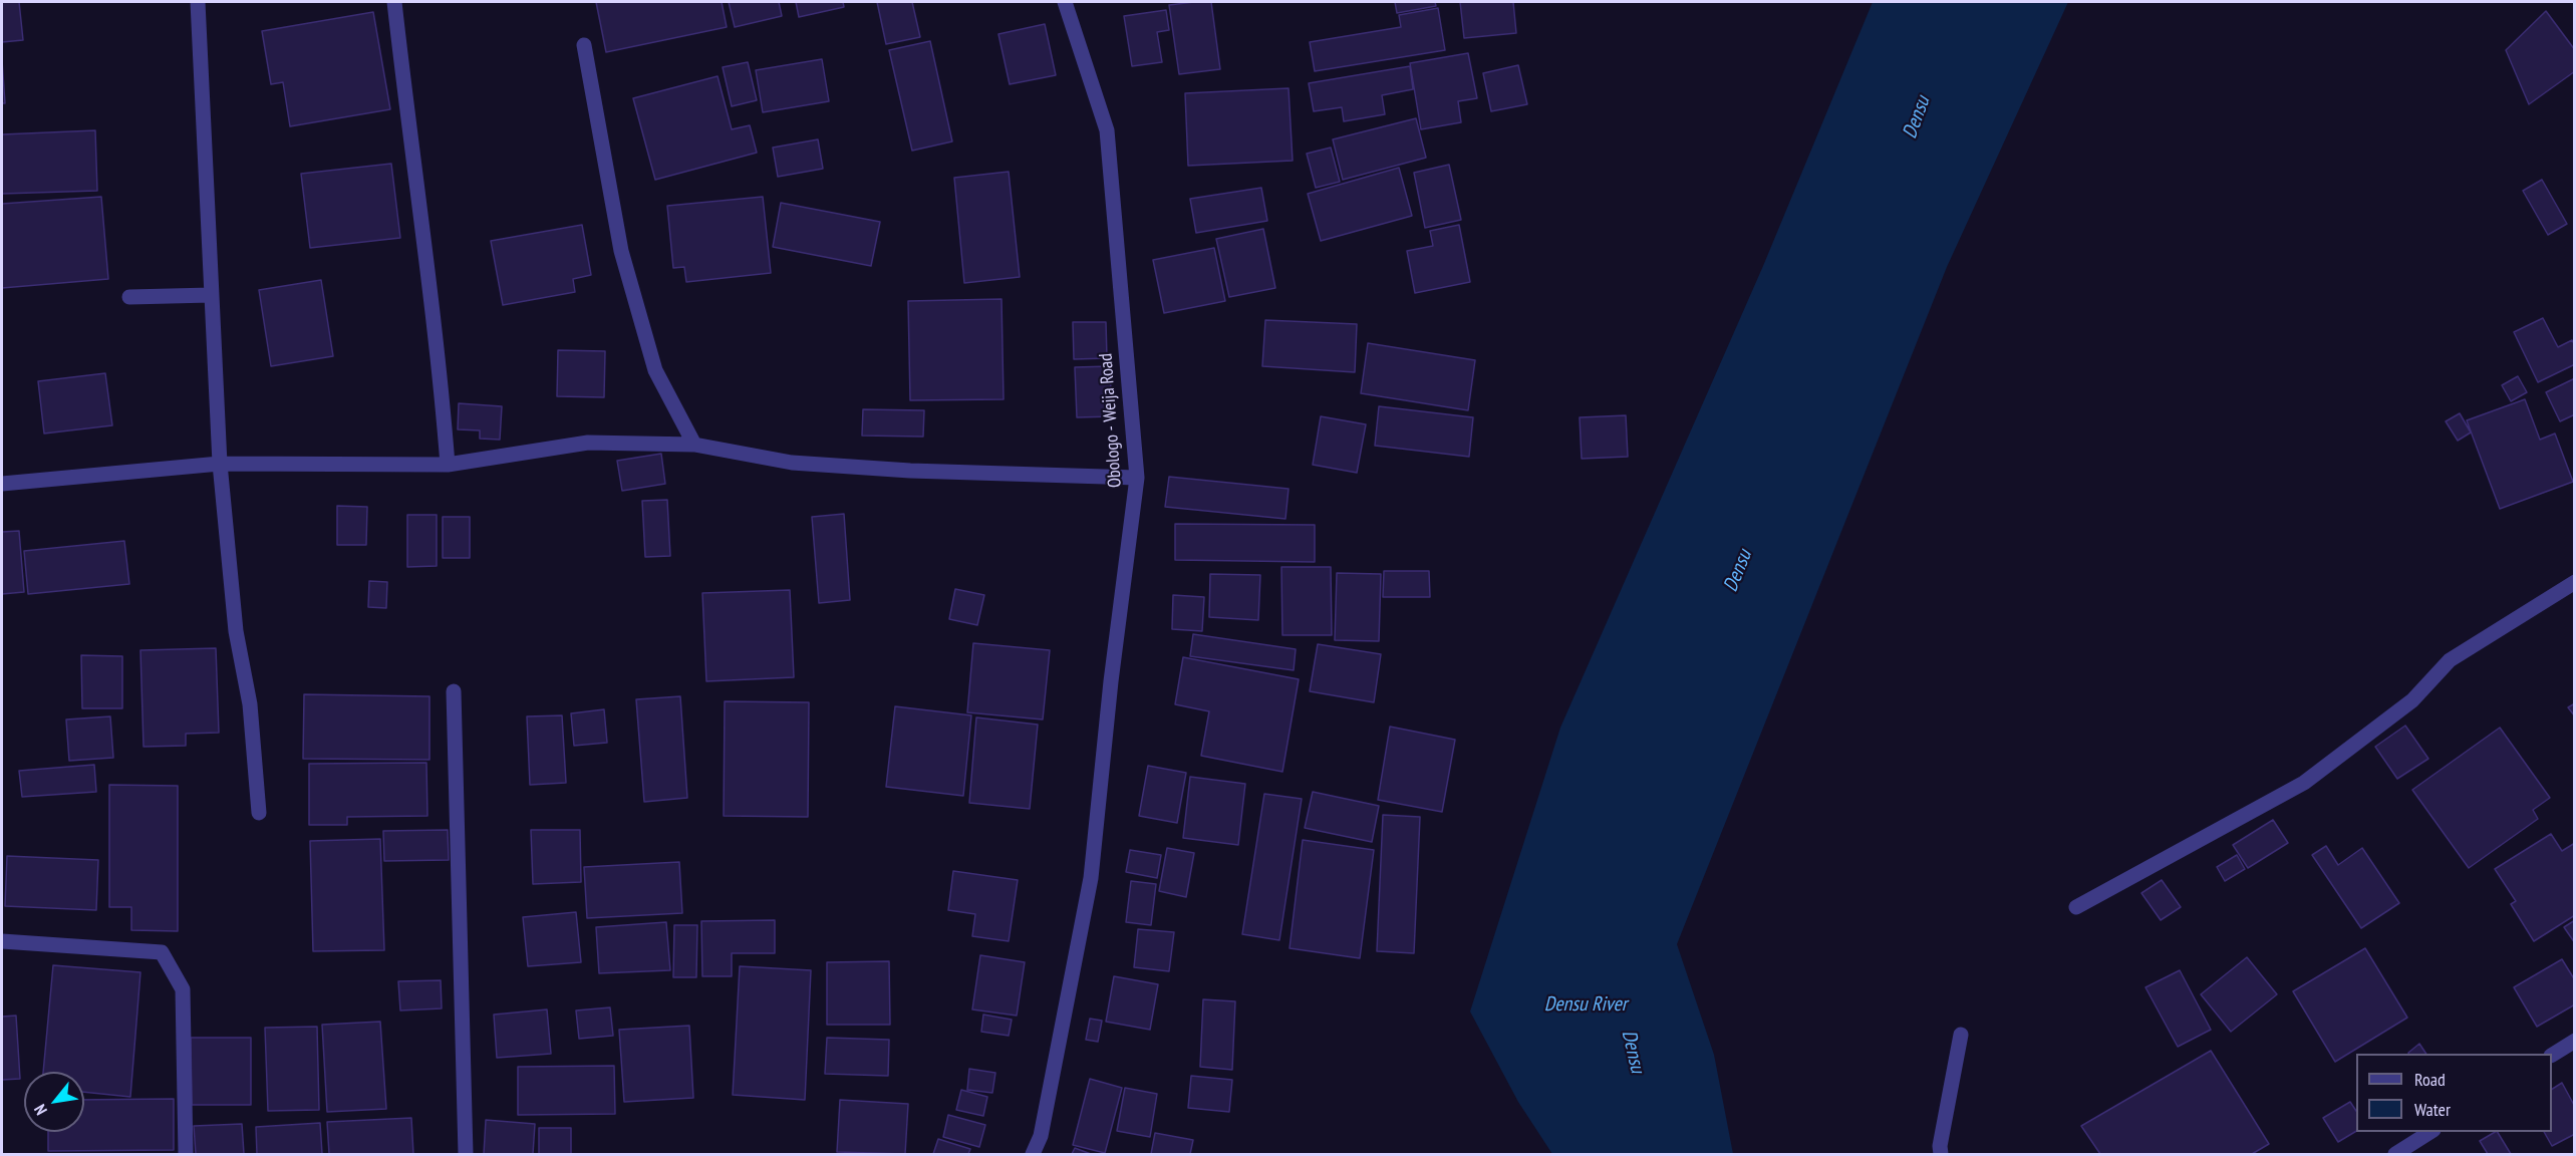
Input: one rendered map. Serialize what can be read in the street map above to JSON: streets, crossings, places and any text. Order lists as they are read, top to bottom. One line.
{"streets":{"street":["Obologo - Weija Road"]},"water":["Densu","Densu River"],"legend":["Road","Water"],"north":"bottom left"}
